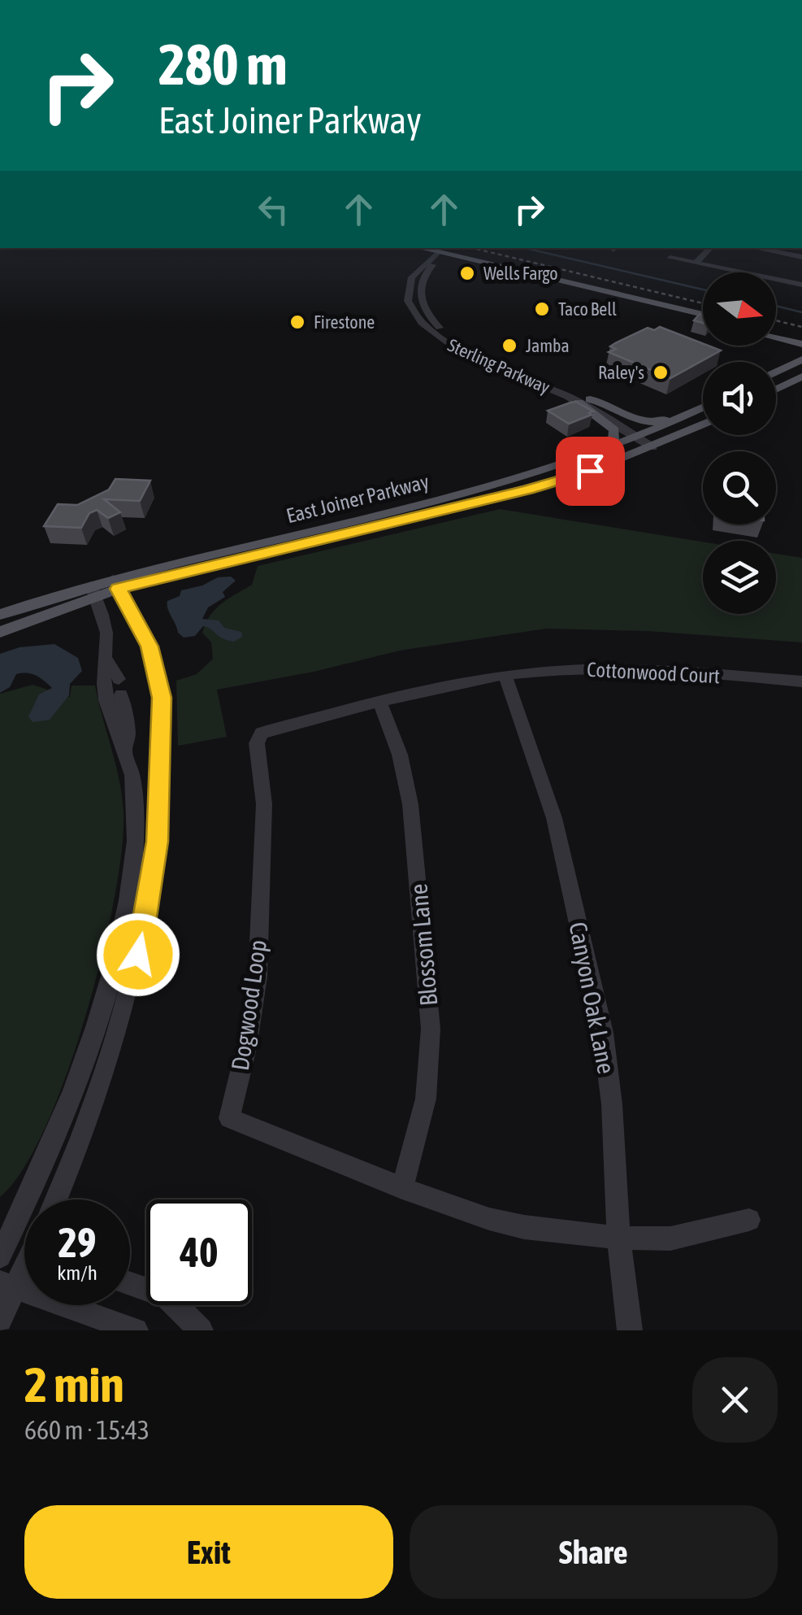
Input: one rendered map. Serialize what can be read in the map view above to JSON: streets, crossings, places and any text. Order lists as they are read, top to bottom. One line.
{"streets":{"main road":["East Joiner Parkway"],"street":["Sterling Parkway","Cottonwood Court","Blossom Lane","Canyon Oak Lane","Dogwood Loop"]},"crossings":[["Sterling Parkway","East Joiner Parkway"],["Cottonwood Court","Canyon Oak Lane"],["Cottonwood Court","Dogwood Loop"],["Blossom Lane","Dogwood Loop"],["Canyon Oak Lane","Dogwood Loop"]],"places":["Wells Fargo","Taco Bell","Firestone","Jamba","Raley's"],"north":"right","page":{"turn":["280 m","East Joiner Parkway"],"speed":"29 km/h","limit":"40","heading":["2 min","660 m · 15:43"],"buttons":["Exit","Share"]}}
